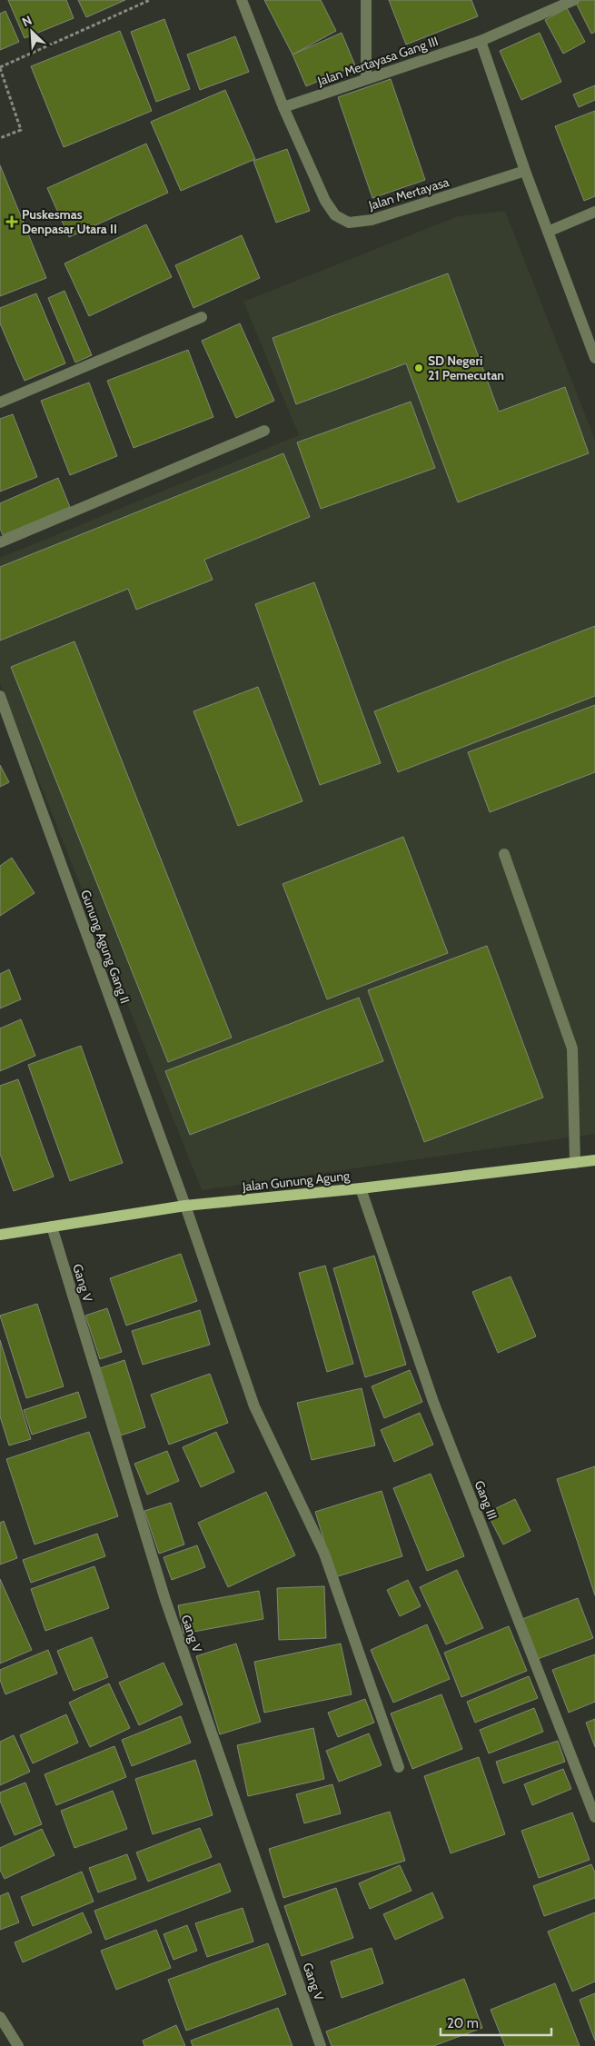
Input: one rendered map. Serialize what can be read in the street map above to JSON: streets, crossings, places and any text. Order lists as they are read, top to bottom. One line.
{"streets":{"main road":["Jalan Gunung Agung"],"street":["Jalan Mertayasa Gang III","Jalan Mertayasa","Gunung Agung Gang II","Gang V","Gang III"]},"crossings":[["Jalan Mertayasa Gang III","Jalan Mertayasa"],["Gunung Agung Gang II","Jalan Gunung Agung"],["Jalan Gunung Agung","Gang V"],["Jalan Gunung Agung","Gang III"]],"places":{"health":["Puskesmas Denpasar Utara II"],"other":["SD Negeri 21 Pemecutan"]},"scale_bar":"20 m","north":"top left"}
